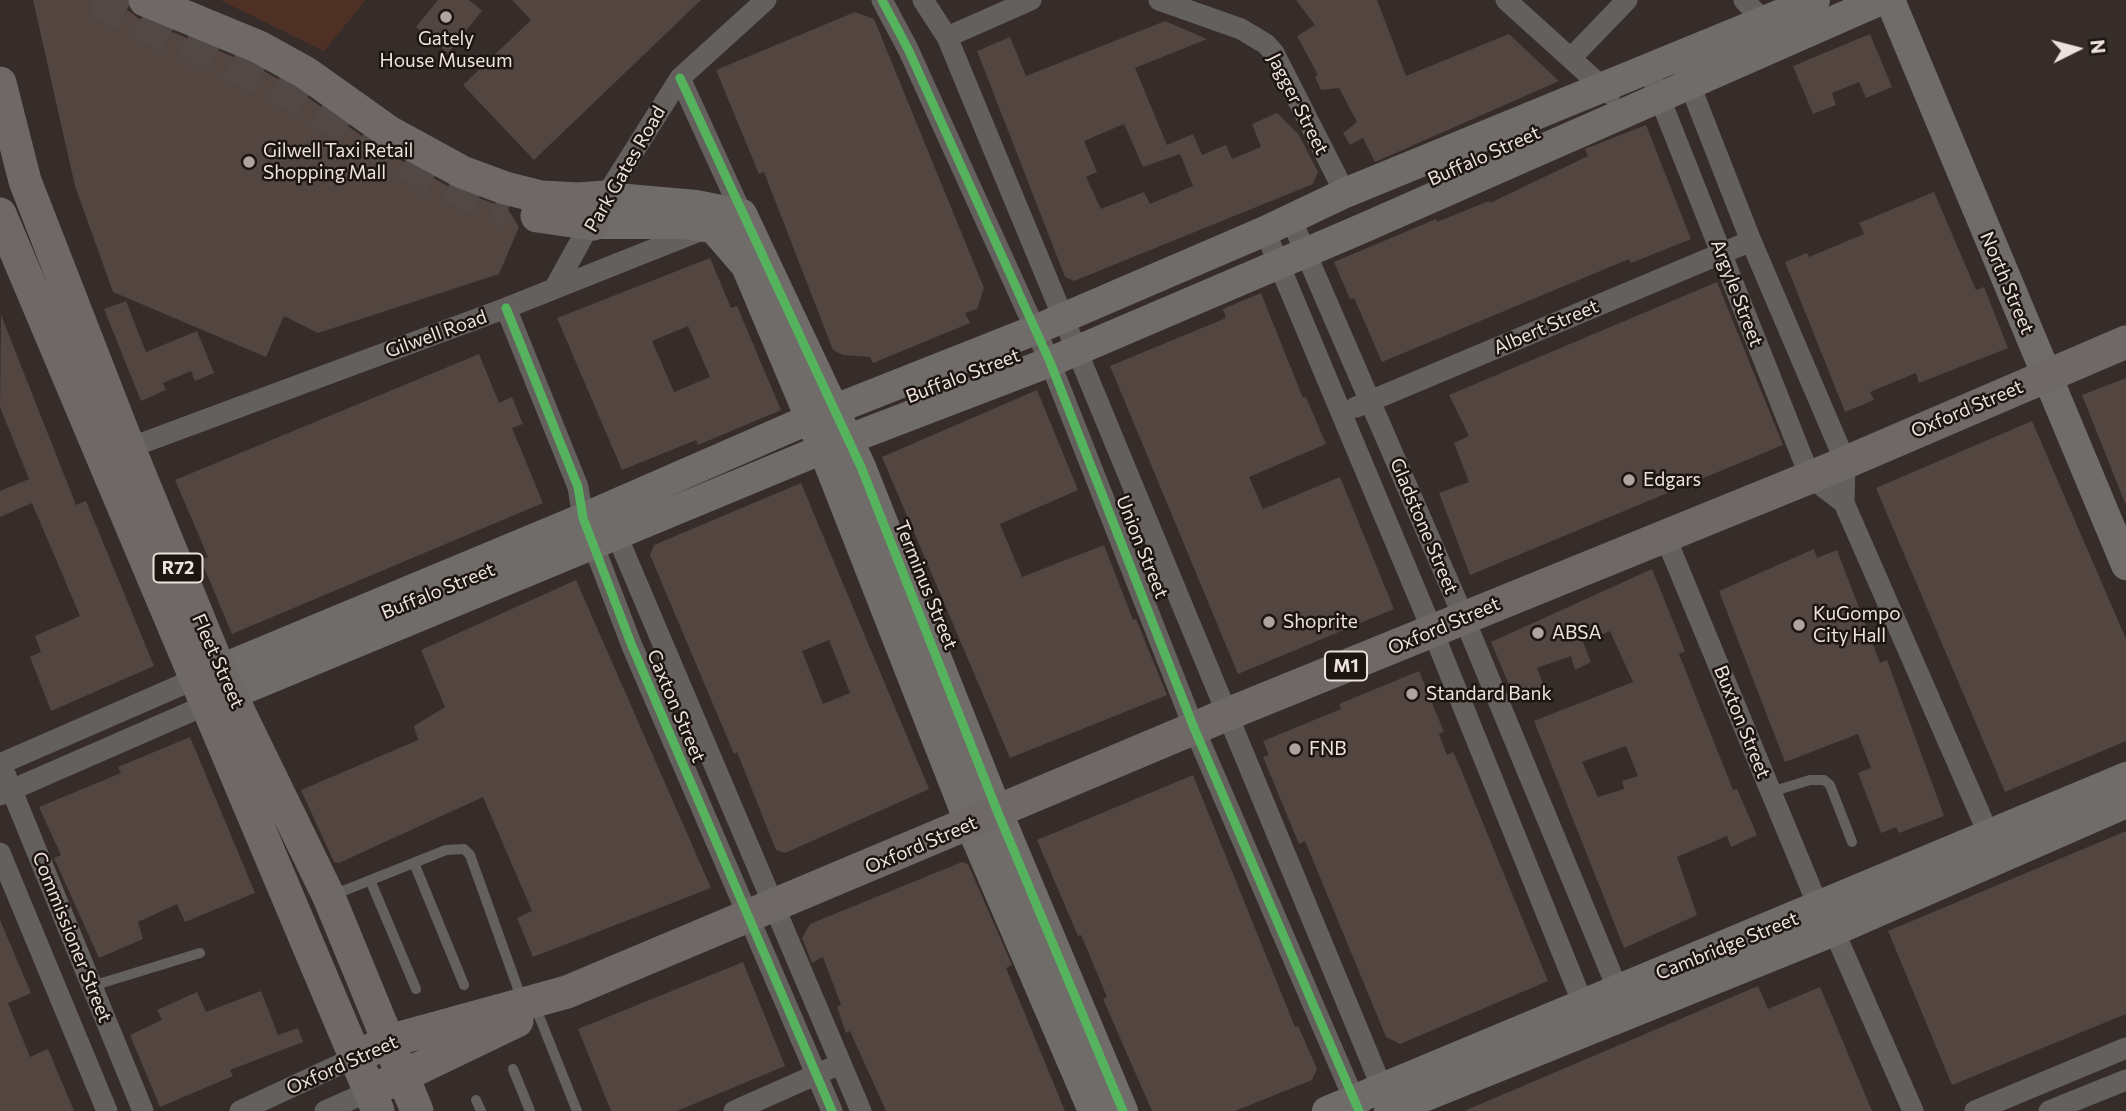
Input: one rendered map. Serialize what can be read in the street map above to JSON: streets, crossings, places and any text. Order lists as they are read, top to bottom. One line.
{"streets":{"main road":["Oxford Street","R72","Fleet Street","M1"],"street":["Jagger Street","Buffalo Street","Park Gates Road","North Street","Argyle Street","Albert Street","Gilwell Road","Gladstone Street","Union Street","Caxton Street","Buxton Street","Commissioner Street","Cambridge Street"],"cycle path":["Terminus Street"]},"crossings":[["Jagger Street","Buffalo Street"],["Buffalo Street","Argyle Street"],["Buffalo Street","Gladstone Street"],["Buffalo Street","Union Street"],["Buffalo Street","Fleet Street"],["Buffalo Street","Caxton Street"],["Buffalo Street","Commissioner Street"],["Park Gates Road","Gilwell Road"],["North Street","Oxford Street"],["Argyle Street","Albert Street"],["Argyle Street","Oxford Street"],["Argyle Street","Cambridge Street"],["Albert Street","Gladstone Street"],["Gilwell Road","Fleet Street"],["Gilwell Road","Caxton Street"],["Oxford Street","Gladstone Street"],["Oxford Street","Union Street"],["Oxford Street","Fleet Street"],["Oxford Street","Caxton Street"],["Oxford Street","Buxton Street"],["Gladstone Street","Cambridge Street"],["Union Street","Cambridge Street"],["Buxton Street","Cambridge Street"]],"places":["Gately House Museum","Gilwell Taxi Retail Shopping Mall","Edgars","Shoprite","KuGompo City Hall","ABSA","Standard Bank","FNB"],"north":"right"}
